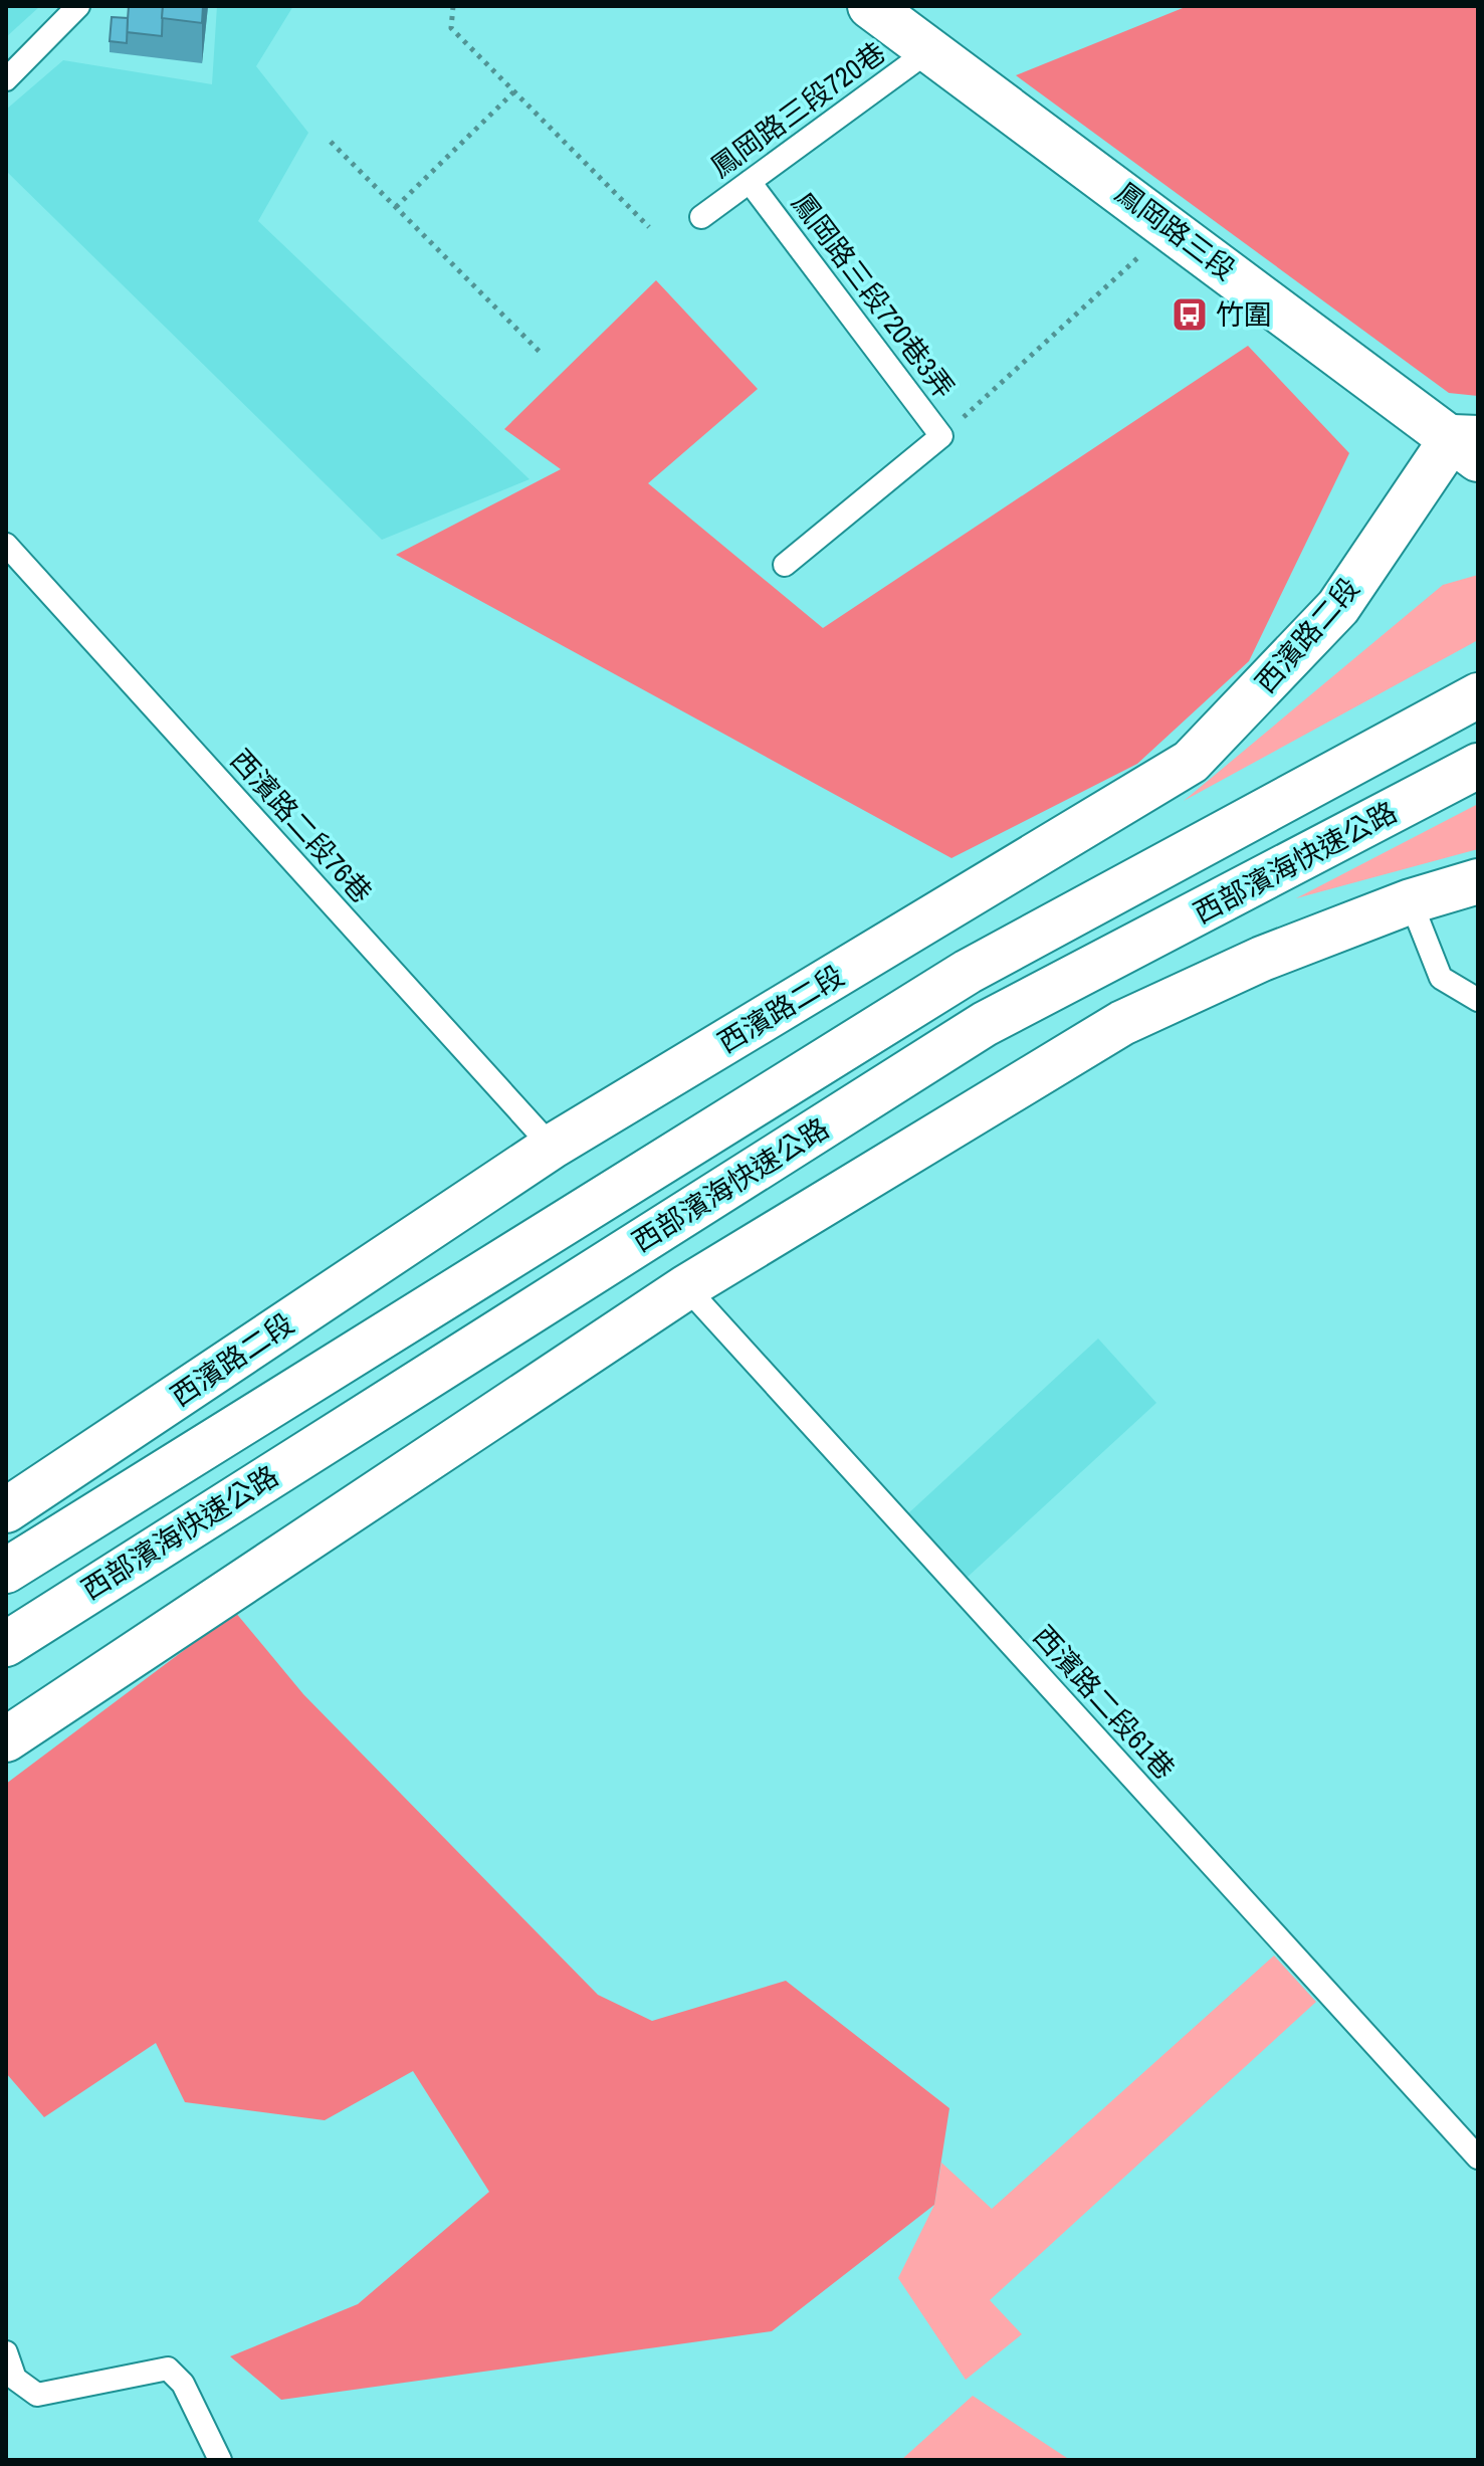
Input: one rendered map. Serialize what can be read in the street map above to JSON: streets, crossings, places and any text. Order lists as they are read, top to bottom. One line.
{"streets":{"main road":["鳳岡路三段","西濱路二段","西部濱海快速公路"],"lane":["鳳岡路三段720巷","鳳岡路三段720巷3弄","西濱路二段76巷","西濱路二段61巷"]},"crossings":[["鳳岡路三段720巷","鳳岡路三段"],["鳳岡路三段720巷","鳳岡路三段720巷3弄"],["鳳岡路三段","西濱路二段"],["西濱路二段","西濱路二段76巷"]],"places":{"bus stop":["竹圍"]}}
